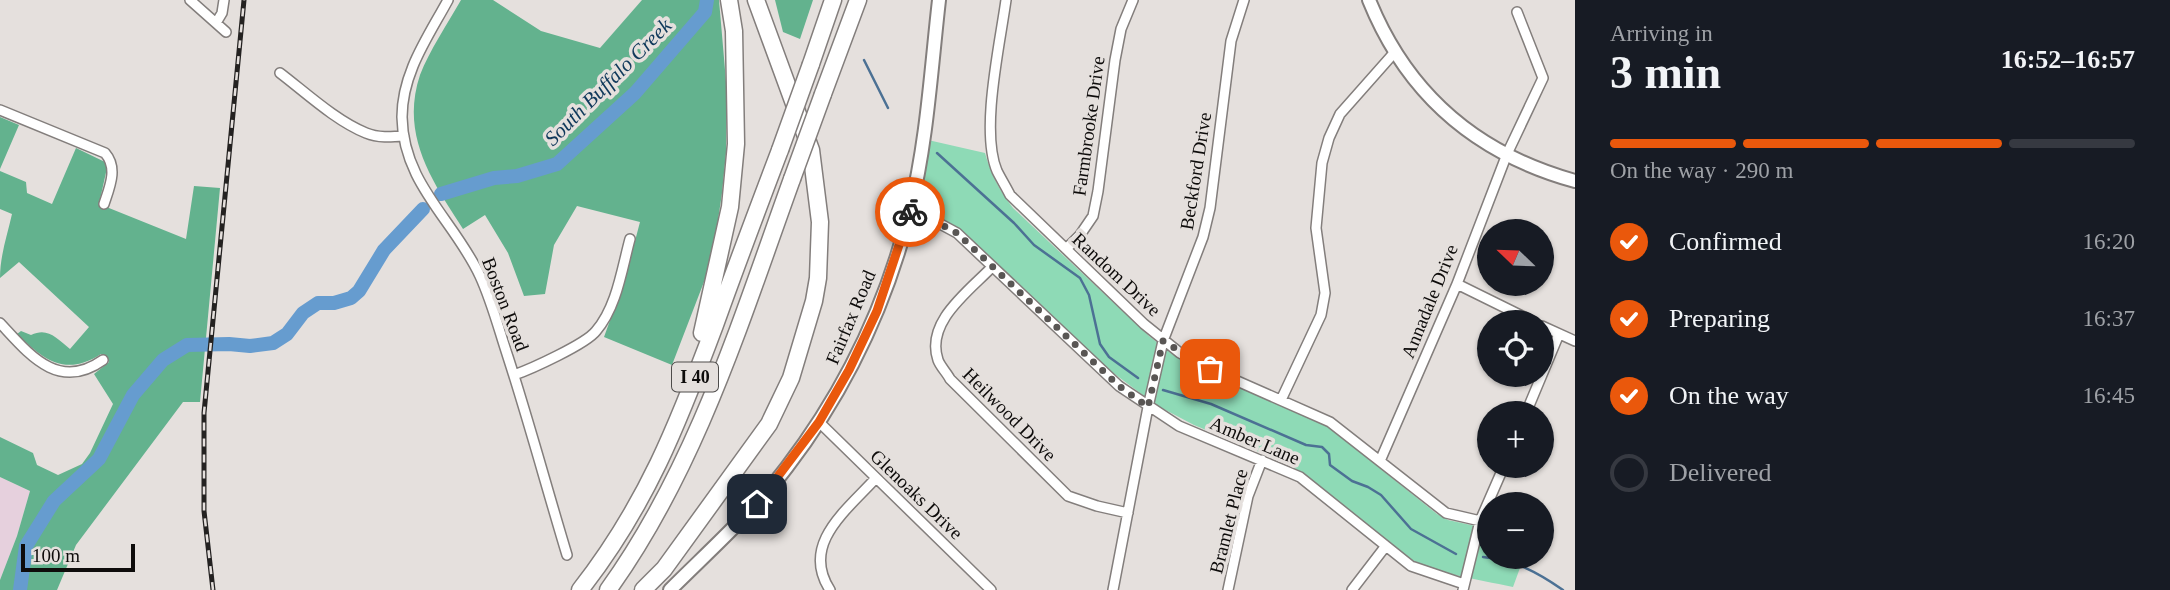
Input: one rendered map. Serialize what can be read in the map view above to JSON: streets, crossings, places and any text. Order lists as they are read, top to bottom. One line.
{"streets":{"highway":["I 40"],"street":["Farmbrooke Drive","Beckford Drive","Random Drive","Annadale Drive","Boston Road","Fairfax Road","Heilwood Drive","Amber Lane","Glenoaks Drive","Bramlet Place"]},"crossings":[["Farmbrooke Drive","Random Drive"],["Beckford Drive","Random Drive"],["Beckford Drive","Heilwood Drive"],["Beckford Drive","Amber Lane"],["Random Drive","Annadale Drive"],["Fairfax Road","Amber Lane"],["Fairfax Road","Glenoaks Drive"],["Heilwood Drive","Amber Lane"],["Amber Lane","Bramlet Place"]],"water":["South Buffalo Creek"],"scale_bar":"100 m","north":"top left","page":{"heading":["3 min","Arriving in","16:52–16:57"],"bar":"On the way · 290 m","list":[["Confirmed","16:20"],["Preparing","16:37"],["On the way","16:45"],"Delivered"],"map_buttons":["+","−"],"scale":"100 m"}}
